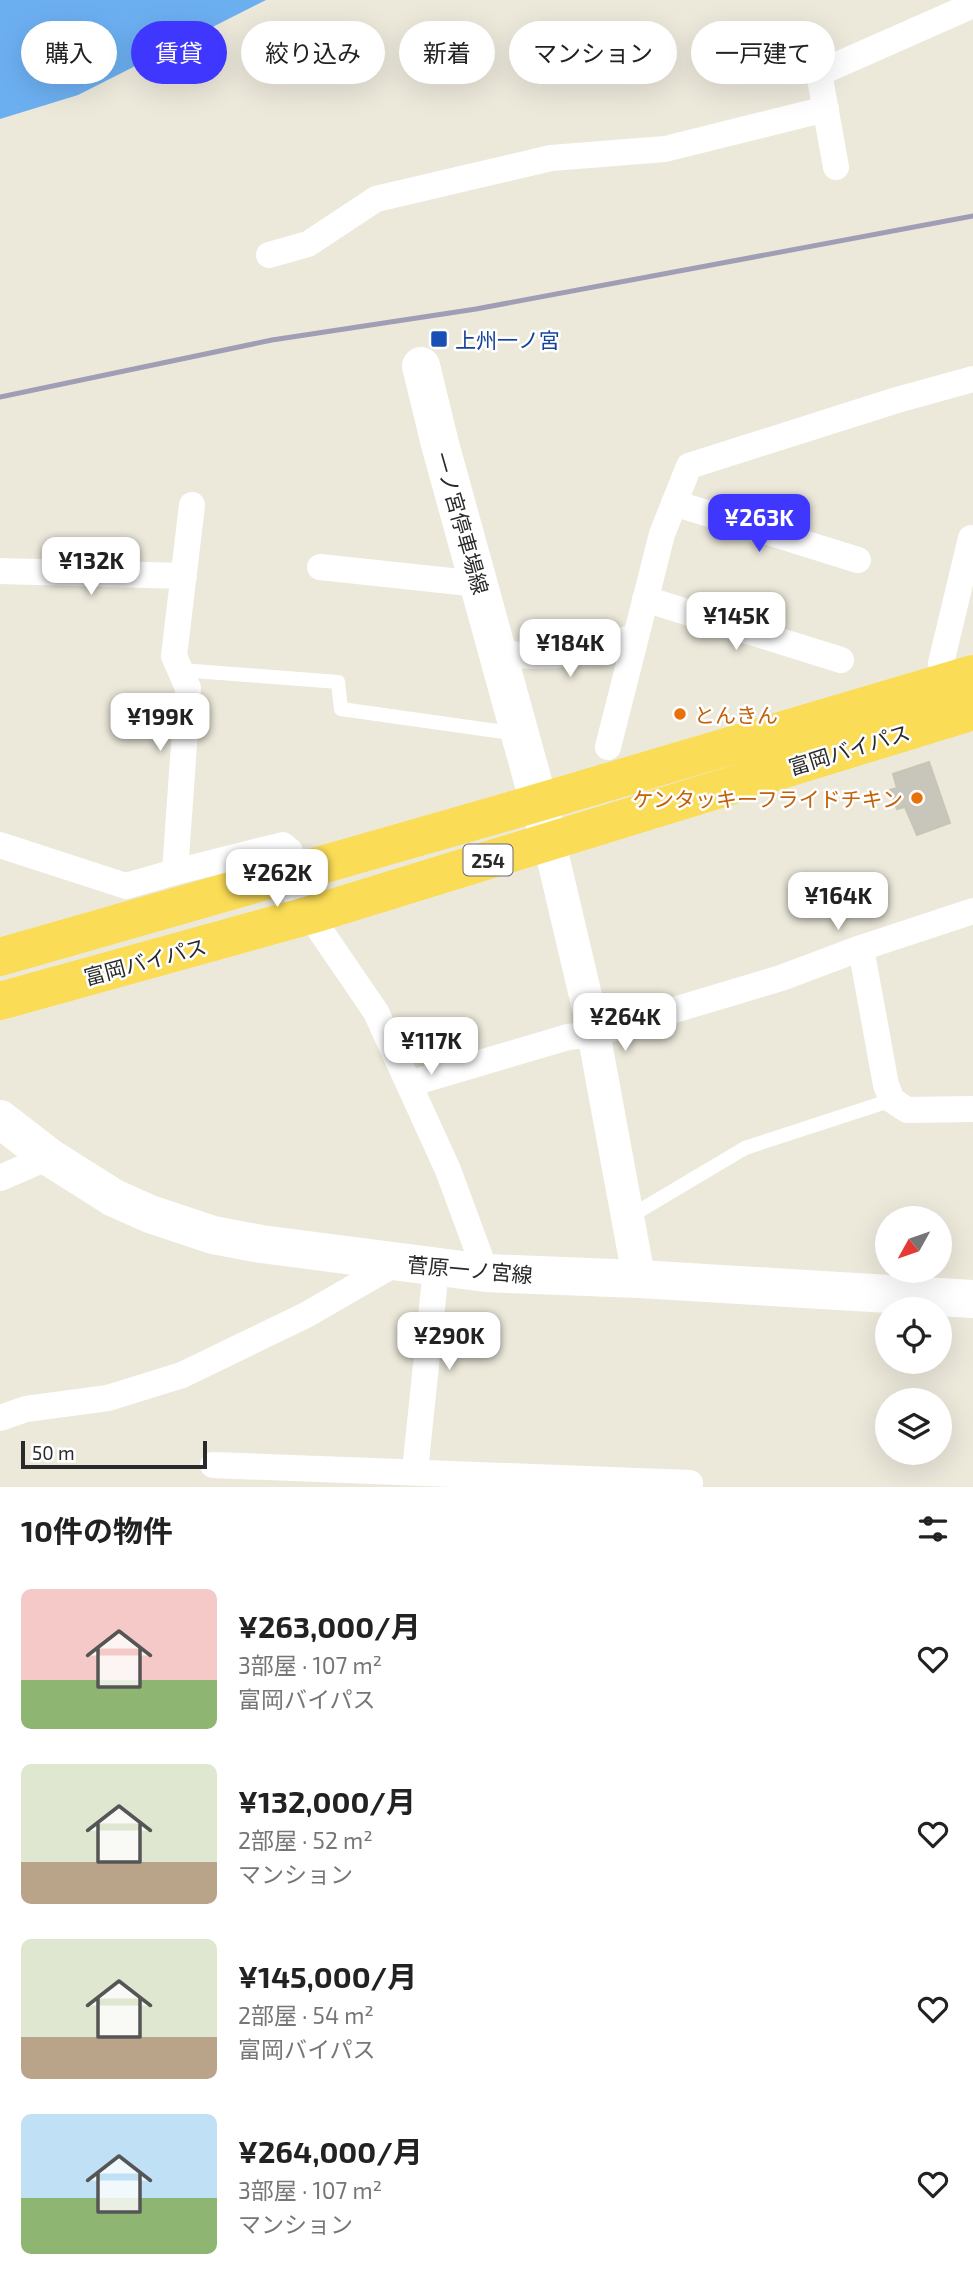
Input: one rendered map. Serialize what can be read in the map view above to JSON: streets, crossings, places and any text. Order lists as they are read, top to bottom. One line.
{"streets":{"highway":["富岡バイパス","254"],"main road":["一ノ宮停車場線","菅原一ノ宮線"]},"crossings":[["一ノ宮停車場線","富岡バイパス"]],"places":{"transit":["上州一ノ宮"],"other":["とんきん","ケンタッキーフライドチキン"]},"scale_bar":"50 m","north":"bottom left","page":{"chip":["購入","賃貸","絞り込み","新着","マンション","一戸建て"],"price":["¥263K","¥132K","¥145K","¥184K","¥199K","¥262K","¥164K","¥264K","¥117K","¥290K"],"scale":"50 m","heading":"10件の物件","list":[{"name":"¥263,000/月","note":"3部屋 · 107 m² · 富岡バイパス"},{"name":"¥132,000/月","note":"2部屋 · 52 m² · マンション"},{"name":"¥145,000/月","note":"2部屋 · 54 m² · 富岡バイパス"},{"name":"¥264,000/月","note":"3部屋 · 107 m² · マンション"}]}}
